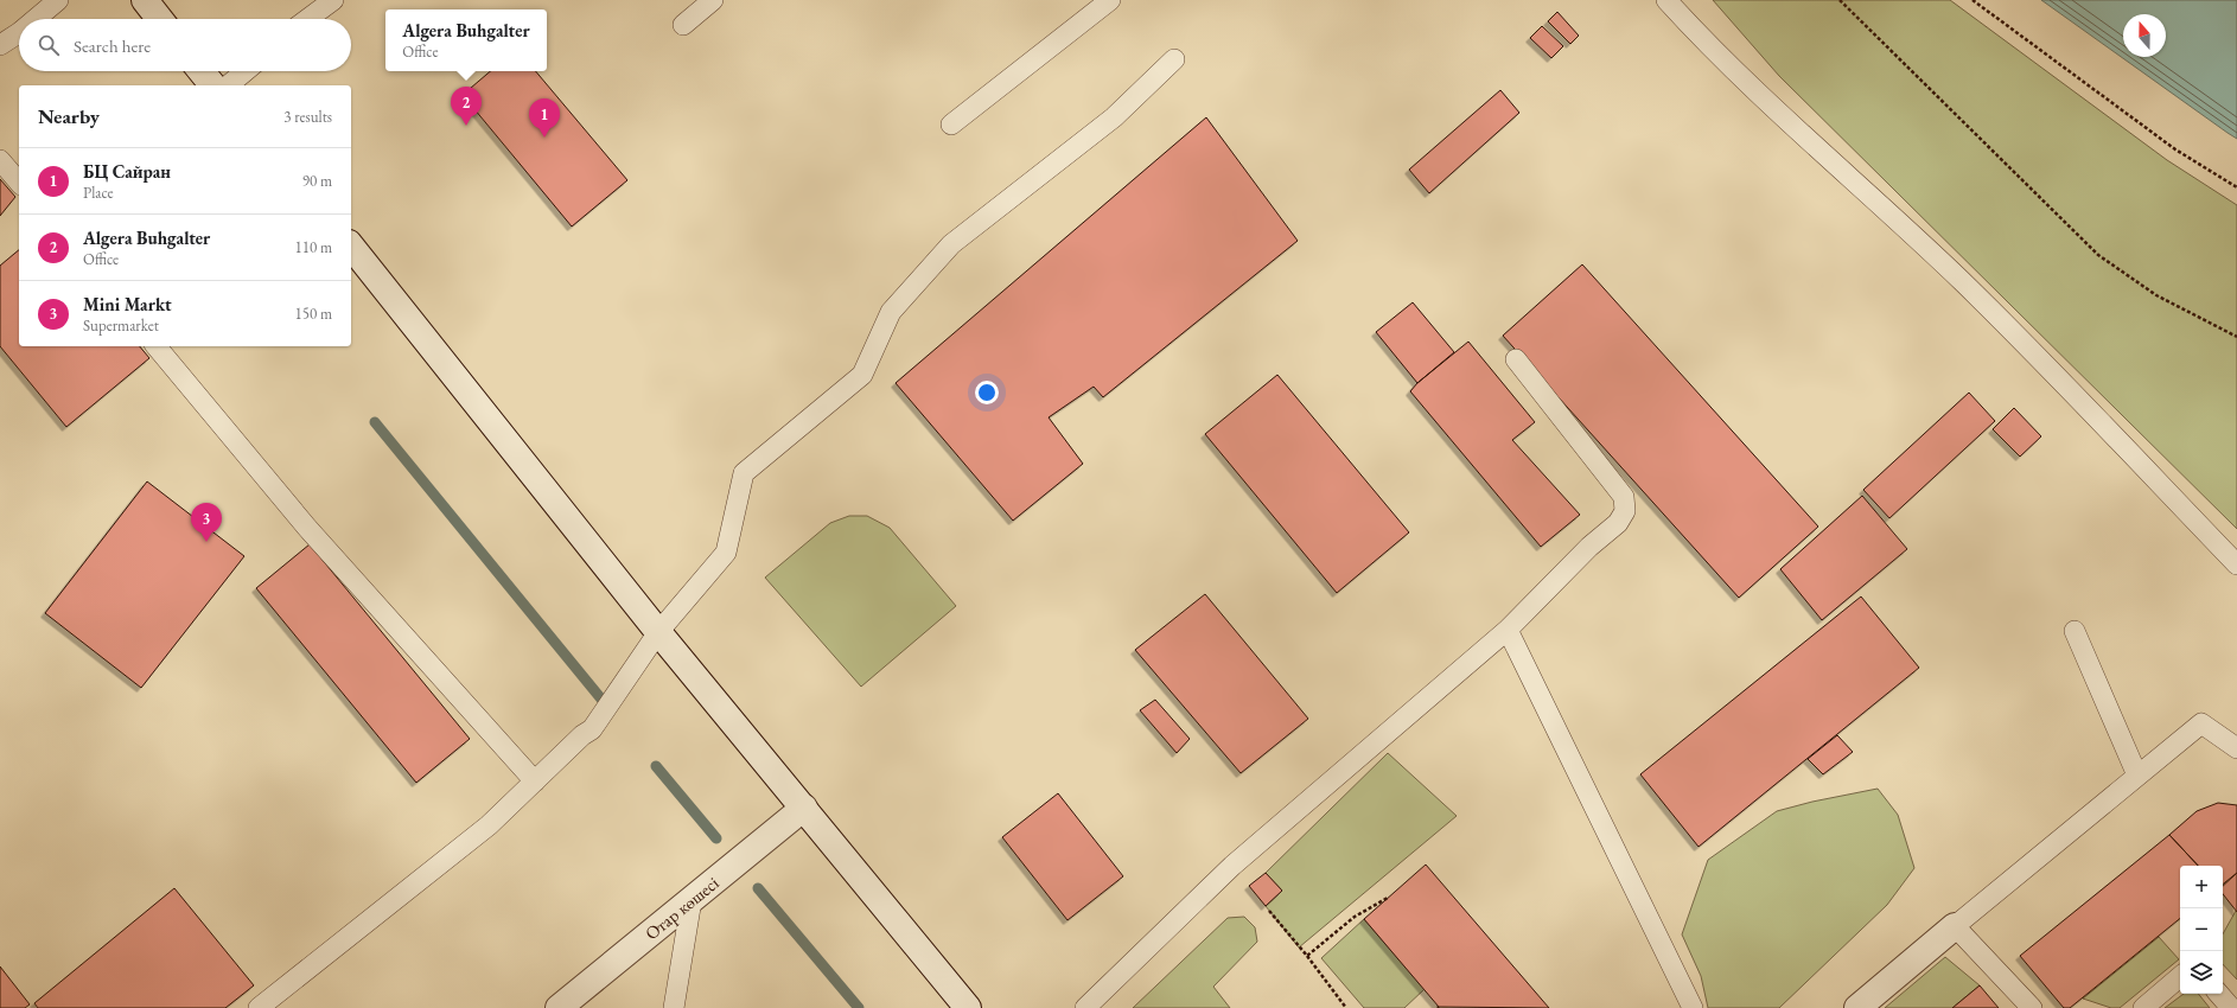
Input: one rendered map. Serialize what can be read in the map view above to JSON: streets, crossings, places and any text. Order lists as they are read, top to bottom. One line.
{"streets":{"main road":["Отар көшесі"]},"north":"top","page":{"popup":["Algera Buhgalter","Office"],"search":"Search here","heading":["Nearby","3 results"],"pins":["2","1","3"],"list":[{"mark":"1","name":"БЦ Сайран","note":"Place","value":"90 m"},{"mark":"2","name":"Algera Buhgalter","note":"Office","value":"110 m"},{"mark":"3","name":"Mini Markt","note":"Supermarket","value":"150 m"}],"map_buttons":["+","−"]}}
